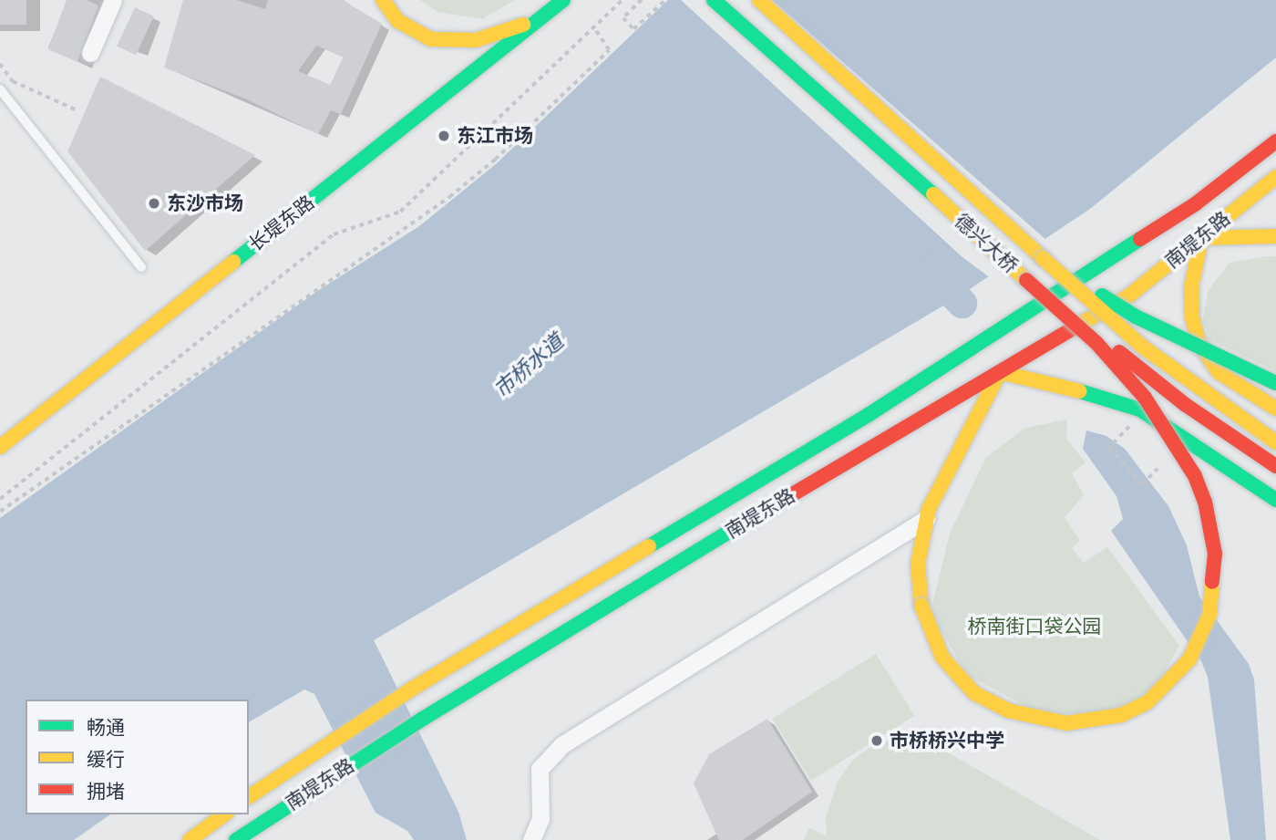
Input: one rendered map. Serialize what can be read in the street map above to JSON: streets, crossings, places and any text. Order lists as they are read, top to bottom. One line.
{"streets":{"main road":["长堤东路","南堤东路","德兴大桥"]},"water":["市桥水道"],"parks":["桥南街口袋公园"],"places":["东江市场","东沙市场","市桥桥兴中学"],"legend":["畅通","缓行","拥堵"]}
